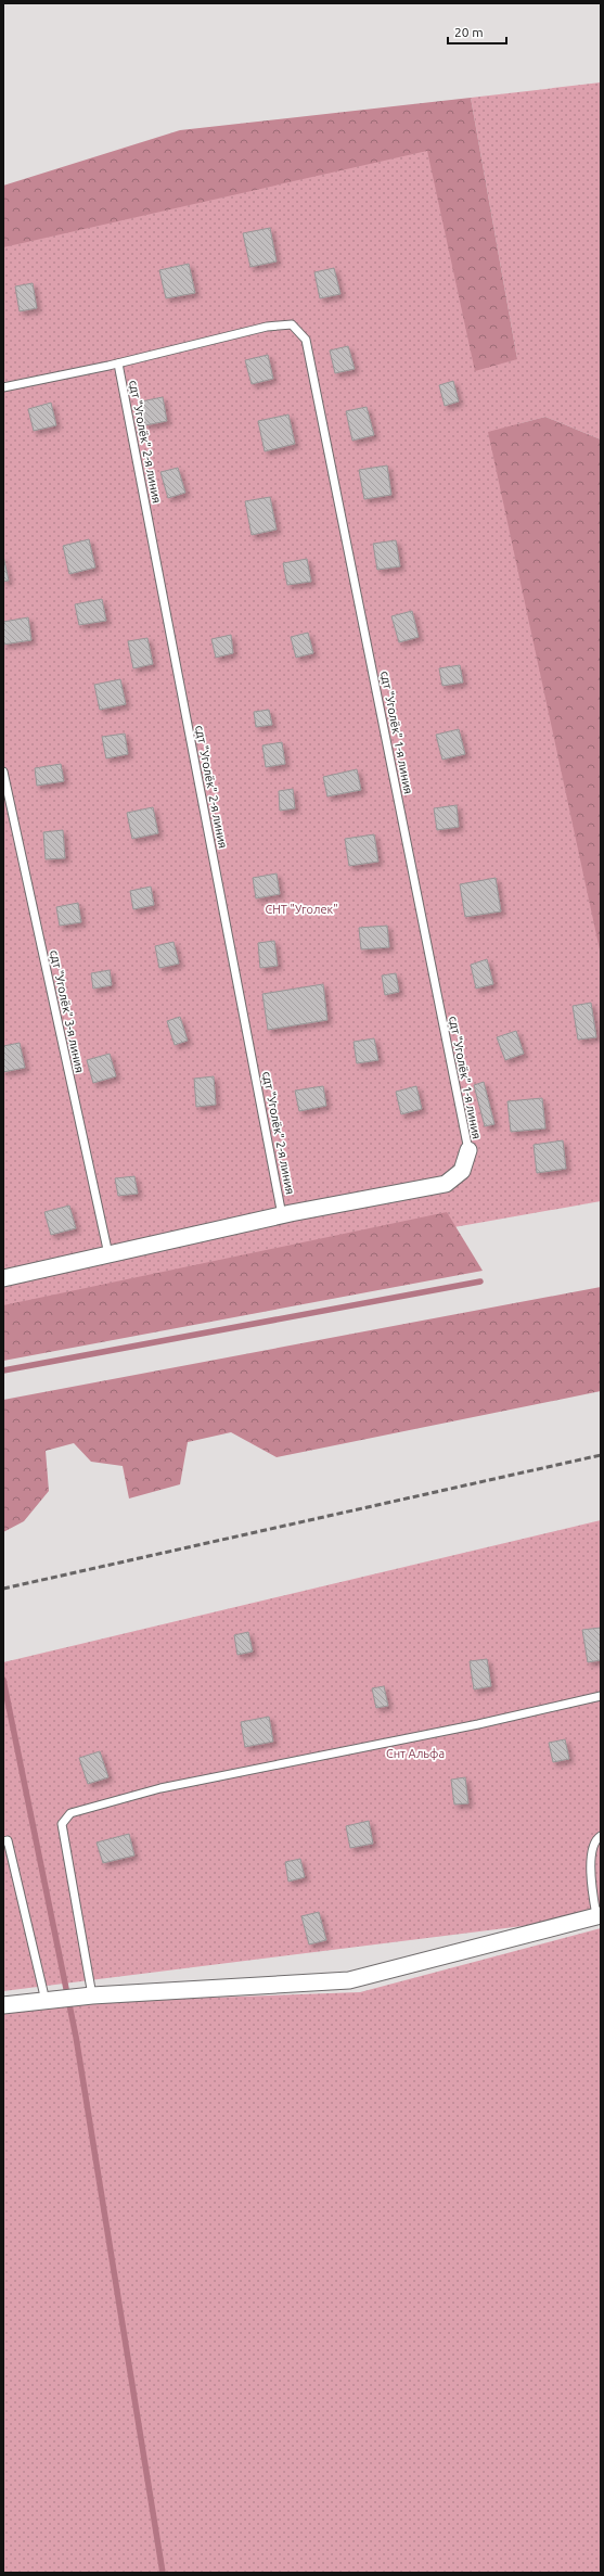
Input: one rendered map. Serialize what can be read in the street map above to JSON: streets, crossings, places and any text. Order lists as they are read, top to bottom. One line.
{"streets":{"lane":["сдт \"Уголёк\" 2-я линия","сдт \"Уголёк\" 1-я линия","сдт \"Уголёк\" 3-я линия"]},"crossings":[["сдт \"Уголёк\" 2-я линия","сдт \"Уголёк\" 1-я линия"]],"parks":["СНТ \"Уголек\"","Снт Альфа"],"scale_bar":"20 m"}
